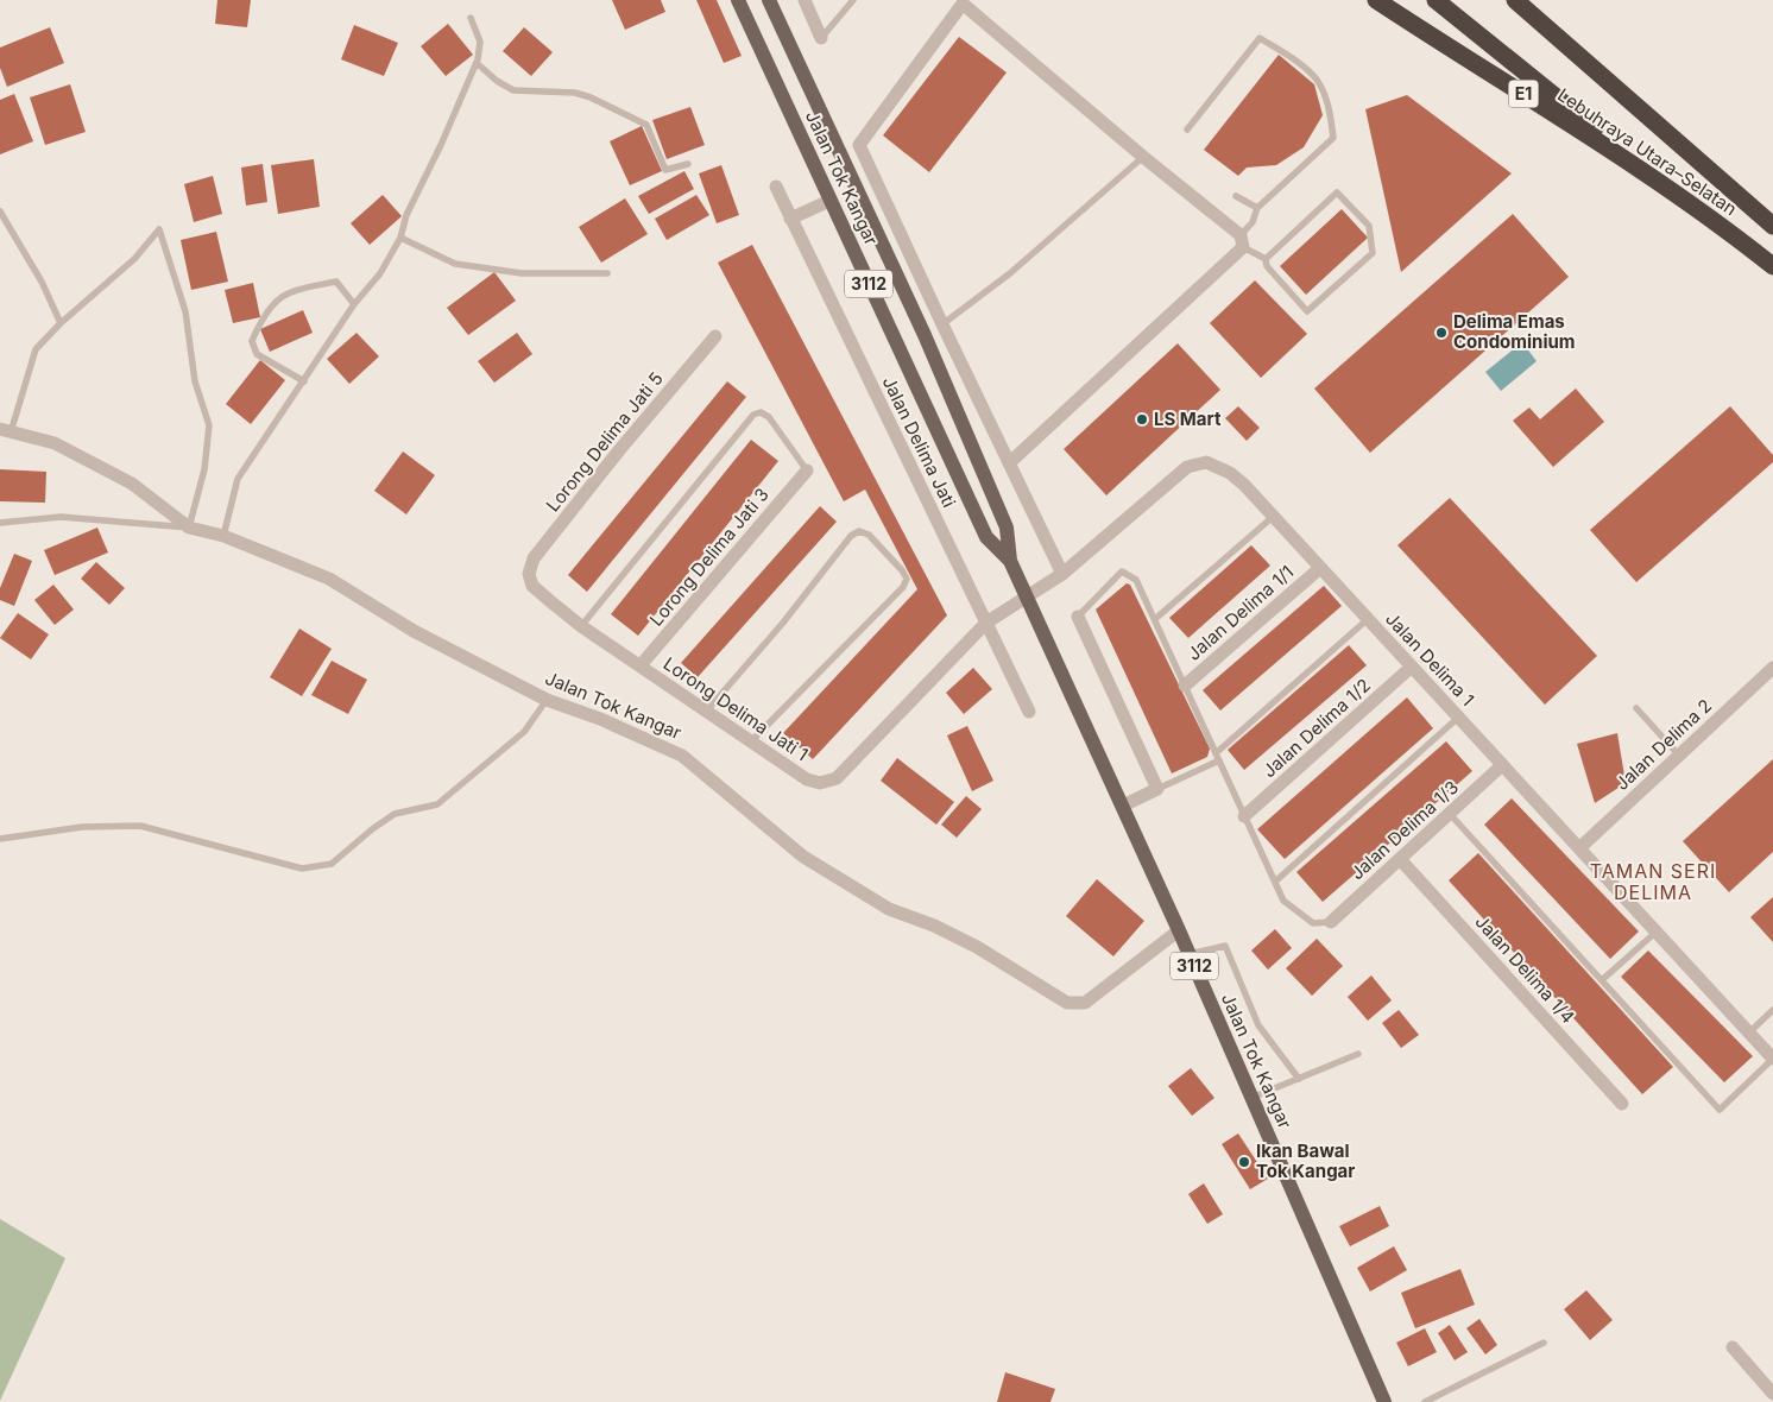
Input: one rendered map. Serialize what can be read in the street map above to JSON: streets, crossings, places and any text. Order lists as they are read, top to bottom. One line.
{"streets":{"highway":["E1","Lebuhraya Utara–Selatan"],"main road":["Jalan Tok Kangar","3112"],"street":["Lorong Delima Jati 5","Jalan Delima Jati","Lorong Delima Jati 3","Jalan Delima 1/1","Jalan Delima 1","Lorong Delima Jati 1","Jalan Delima 1/2","Jalan Delima 2","Jalan Delima 1/3","Jalan Delima 1/4"]},"crossings":[["Jalan Tok Kangar","Jalan Delima 1"],["Jalan Tok Kangar","Lorong Delima Jati 1"],["Lorong Delima Jati 5","Lorong Delima Jati 1"],["Jalan Delima Jati","Lorong Delima Jati 1"],["Lorong Delima Jati 3","Lorong Delima Jati 1"],["Jalan Delima 1/1","Jalan Delima 1"],["Jalan Delima 1","Lorong Delima Jati 1"],["Jalan Delima 1","Jalan Delima 1/2"],["Jalan Delima 1","Jalan Delima 2"],["Jalan Delima 1","Jalan Delima 1/3"],["Jalan Delima 1/3","Jalan Delima 1/4"]],"districts":["TAMAN SERI DELIMA"],"places":["Delima Emas Condominium","LS Mart","Ikan Bawal Tok Kangar"]}
